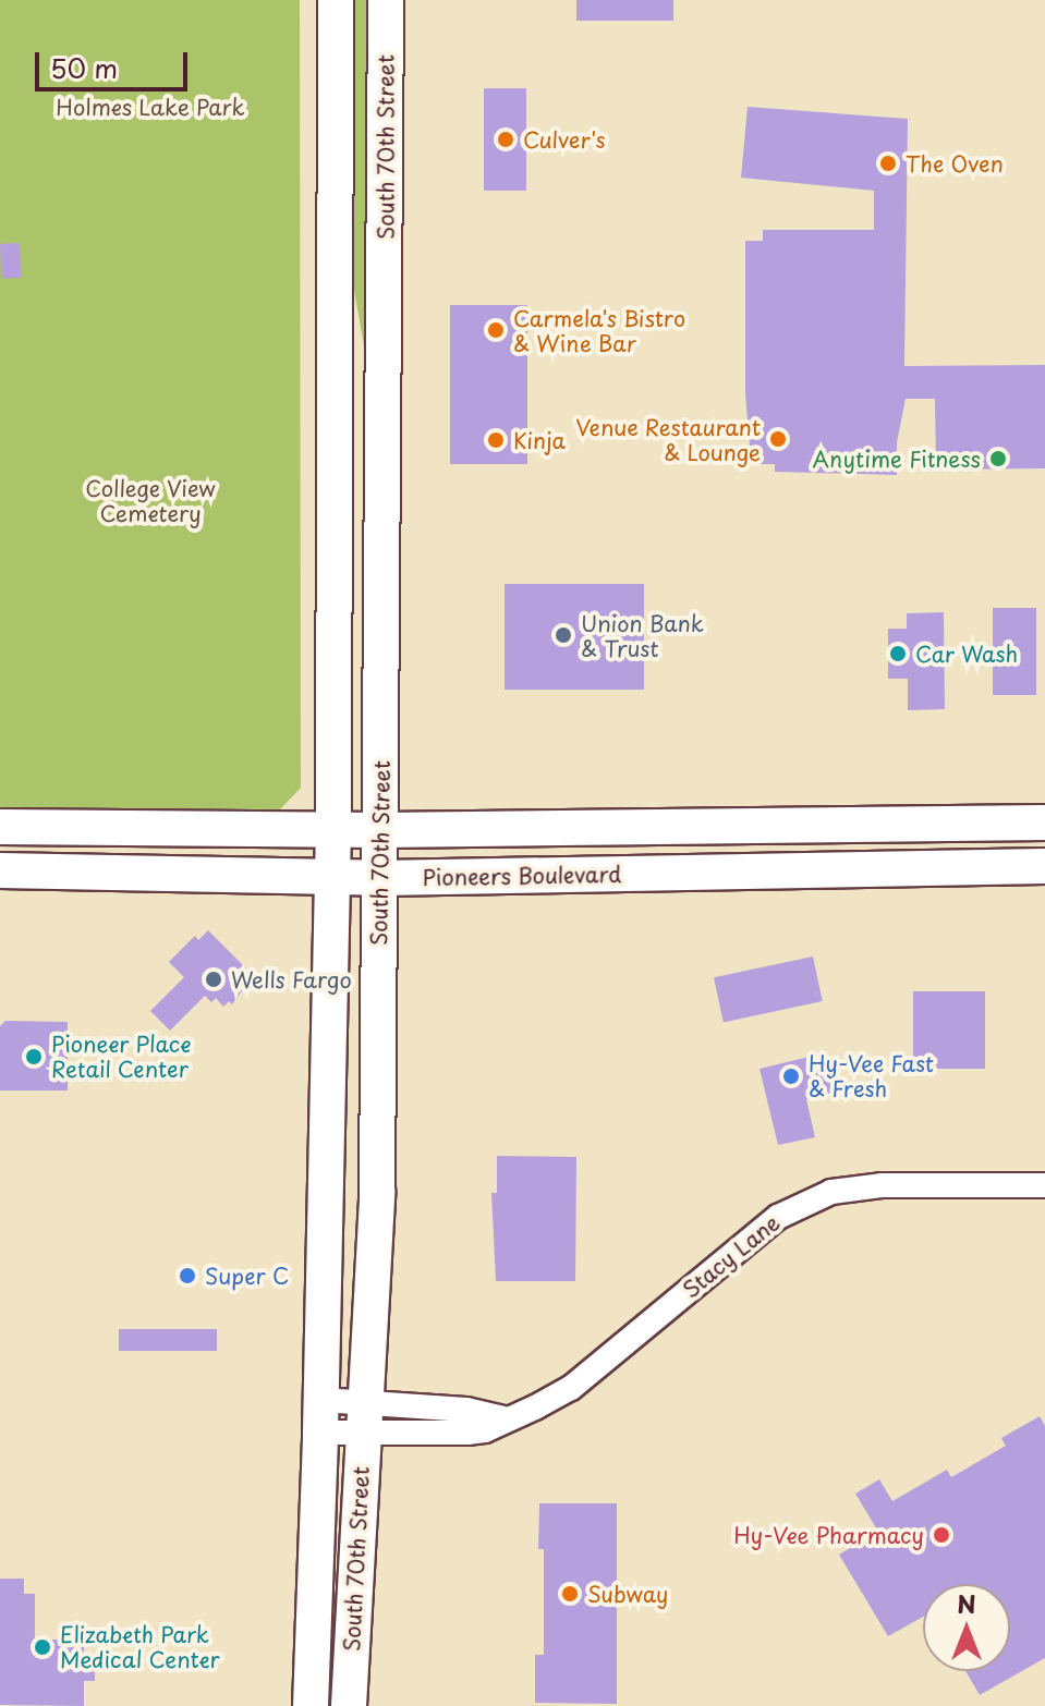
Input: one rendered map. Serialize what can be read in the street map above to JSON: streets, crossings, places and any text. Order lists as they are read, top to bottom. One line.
{"streets":{"main road":["South 70th Street","Pioneers Boulevard"],"street":["Stacy Lane"]},"crossings":[["South 70th Street","Pioneers Boulevard"],["South 70th Street","Stacy Lane"]],"parks":["Holmes Lake Park","College View Cemetery"],"places":["Culver's","The Oven","Carmela's Bistro & Wine Bar","Venue Restaurant & Lounge","Kinja","Anytime Fitness","Union Bank & Trust","Car Wash","Wells Fargo","Pioneer Place Retail Center","Hy-Vee Fast & Fresh","Super C","Hy-Vee Pharmacy","Subway","Elizabeth Park Medical Center"],"scale_bar":"50 m","north":"top"}
